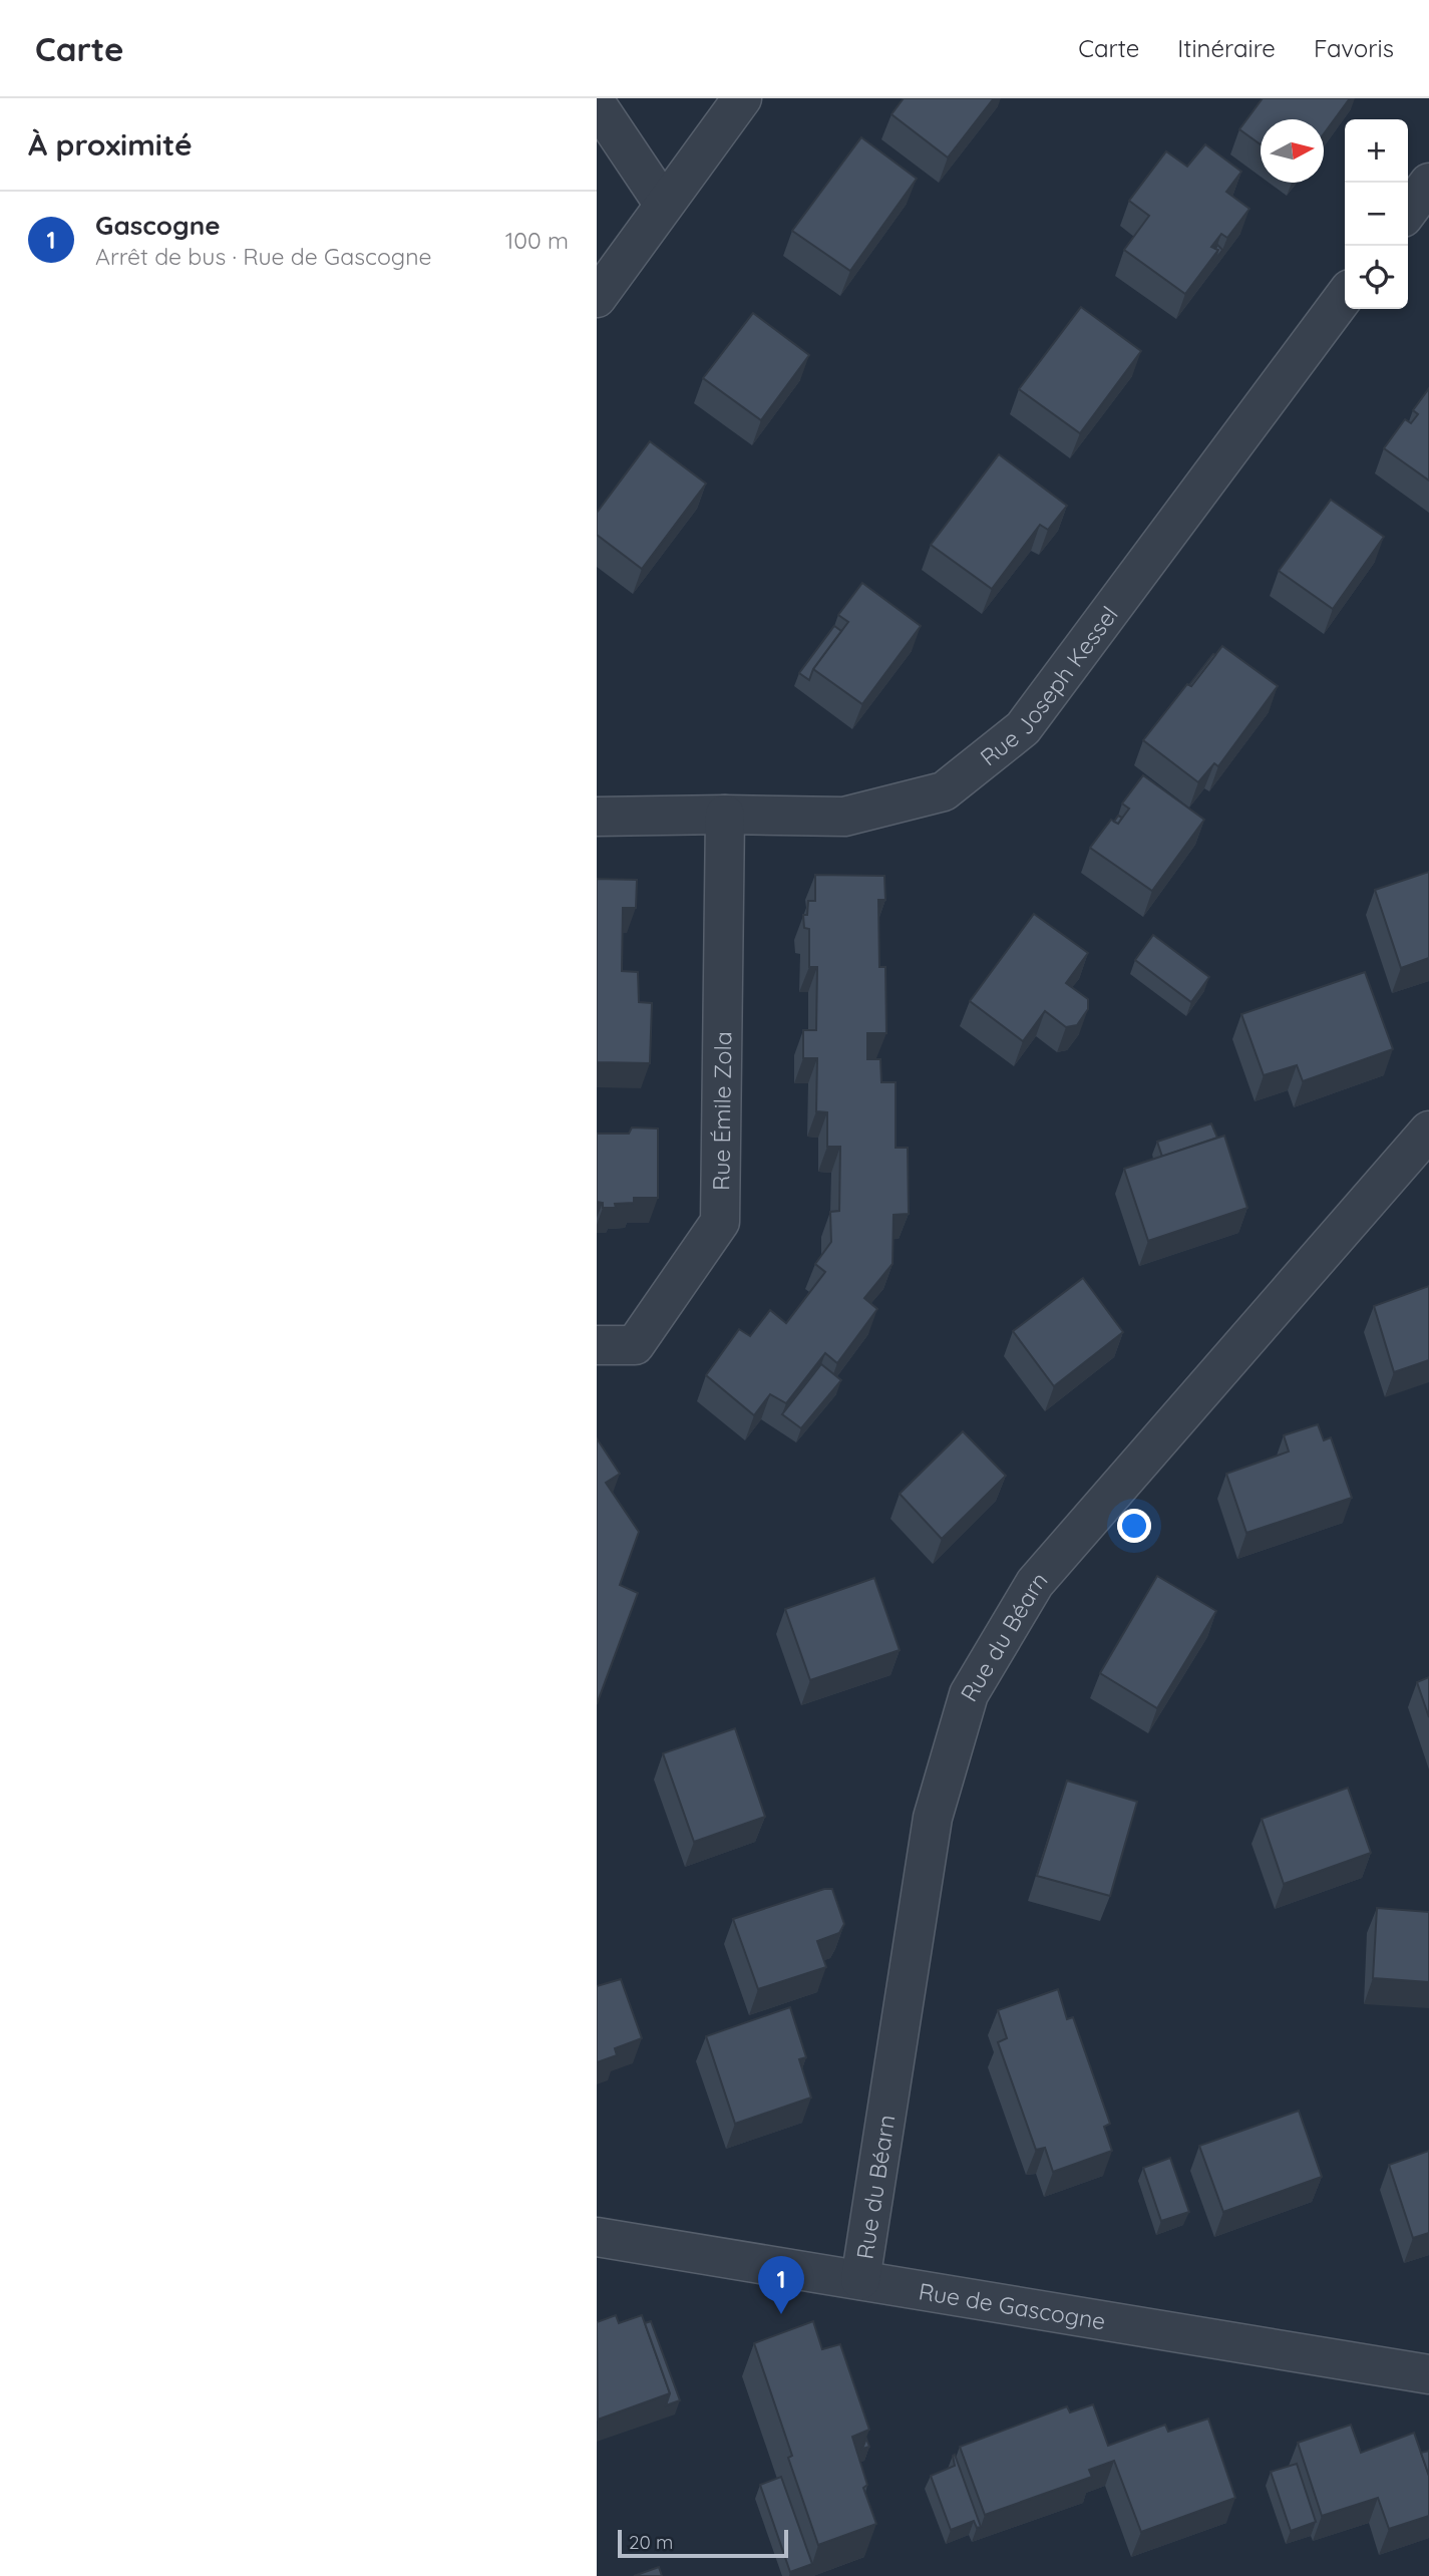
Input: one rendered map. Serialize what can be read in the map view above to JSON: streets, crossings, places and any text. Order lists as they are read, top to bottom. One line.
{"streets":{"street":["Rue Joseph Kessel","Rue Émile Zola","Rue du Béarn","Rue de Gascogne"]},"crossings":[["Rue Joseph Kessel","Rue Émile Zola"],["Rue du Béarn","Rue de Gascogne"]],"scale_bar":"20 m","north":"right","page":{"header":"Carte","nav":["Carte","Itinéraire","Favoris"],"heading":"À proximité","map_buttons":["+","−"],"list":[{"mark":"1","name":"Gascogne","note":"Arrêt de bus · Rue de Gascogne","value":"100 m"}],"pins":"1","scale":"20 m"}}
